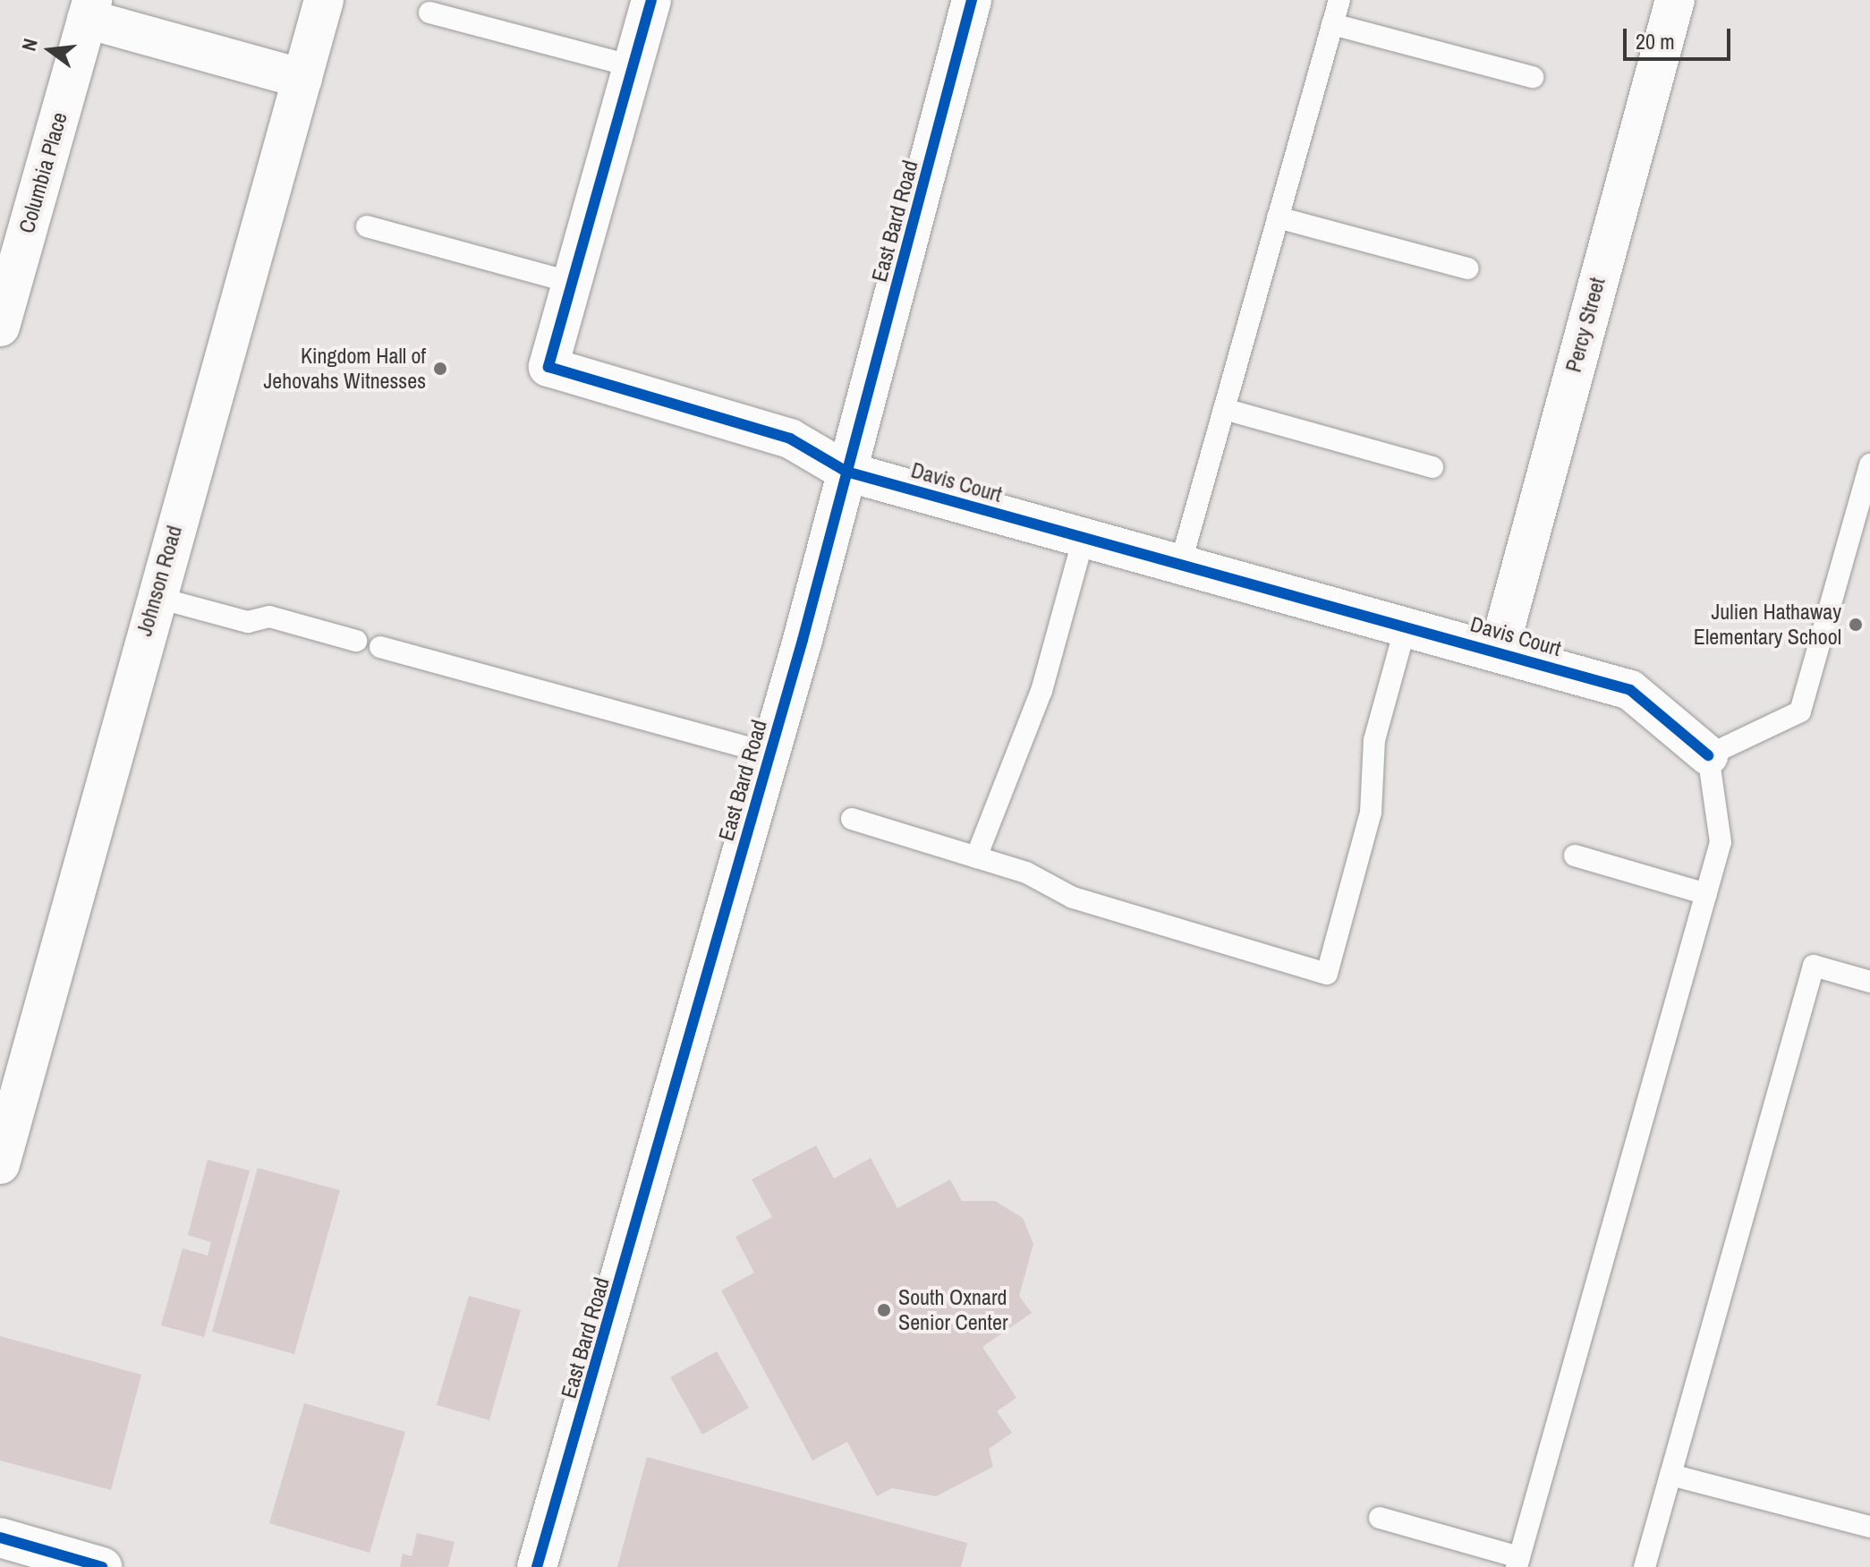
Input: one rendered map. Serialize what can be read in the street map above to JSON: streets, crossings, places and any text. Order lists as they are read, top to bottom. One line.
{"streets":{"street":["Columbia Place","East Bard Road","Percy Street","Davis Court","Johnson Road"]},"crossings":[["Columbia Place","Johnson Road"],["East Bard Road","Davis Court"],["Percy Street","Davis Court"]],"places":["Kingdom Hall of Jehovahs Witnesses","Julien Hathaway Elementary School","South Oxnard Senior Center"],"scale_bar":"20 m","north":"left"}
